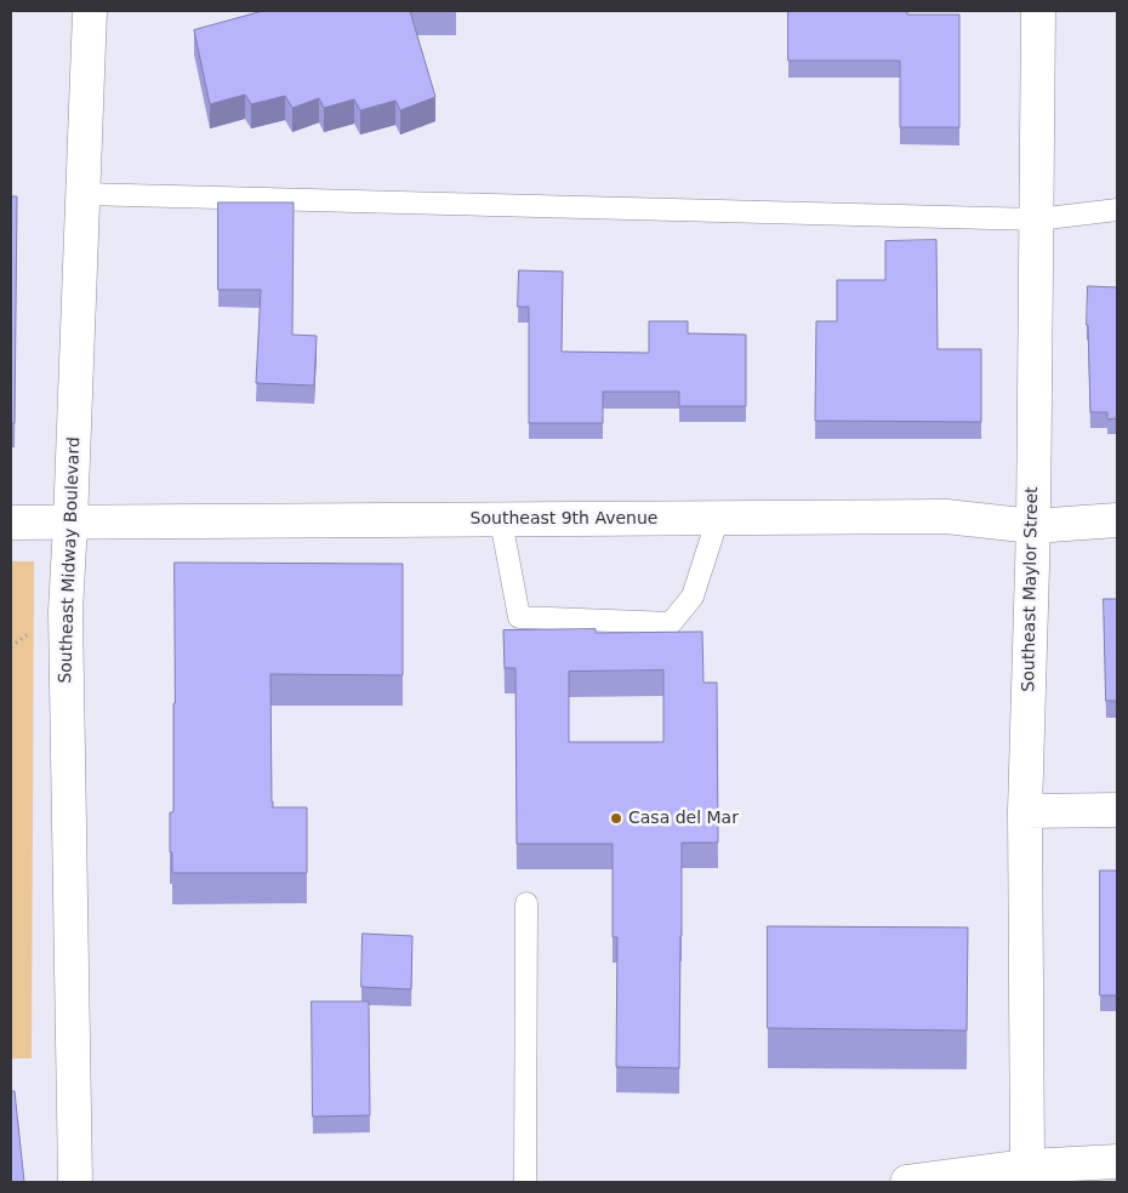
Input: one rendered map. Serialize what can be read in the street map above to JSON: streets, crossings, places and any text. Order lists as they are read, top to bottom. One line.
{"streets":{"street":["Southeast 9th Avenue","Southeast Midway Boulevard","Southeast Maylor Street"]},"crossings":[["Southeast 9th Avenue","Southeast Midway Boulevard"],["Southeast 9th Avenue","Southeast Maylor Street"]],"places":["Casa del Mar"]}
